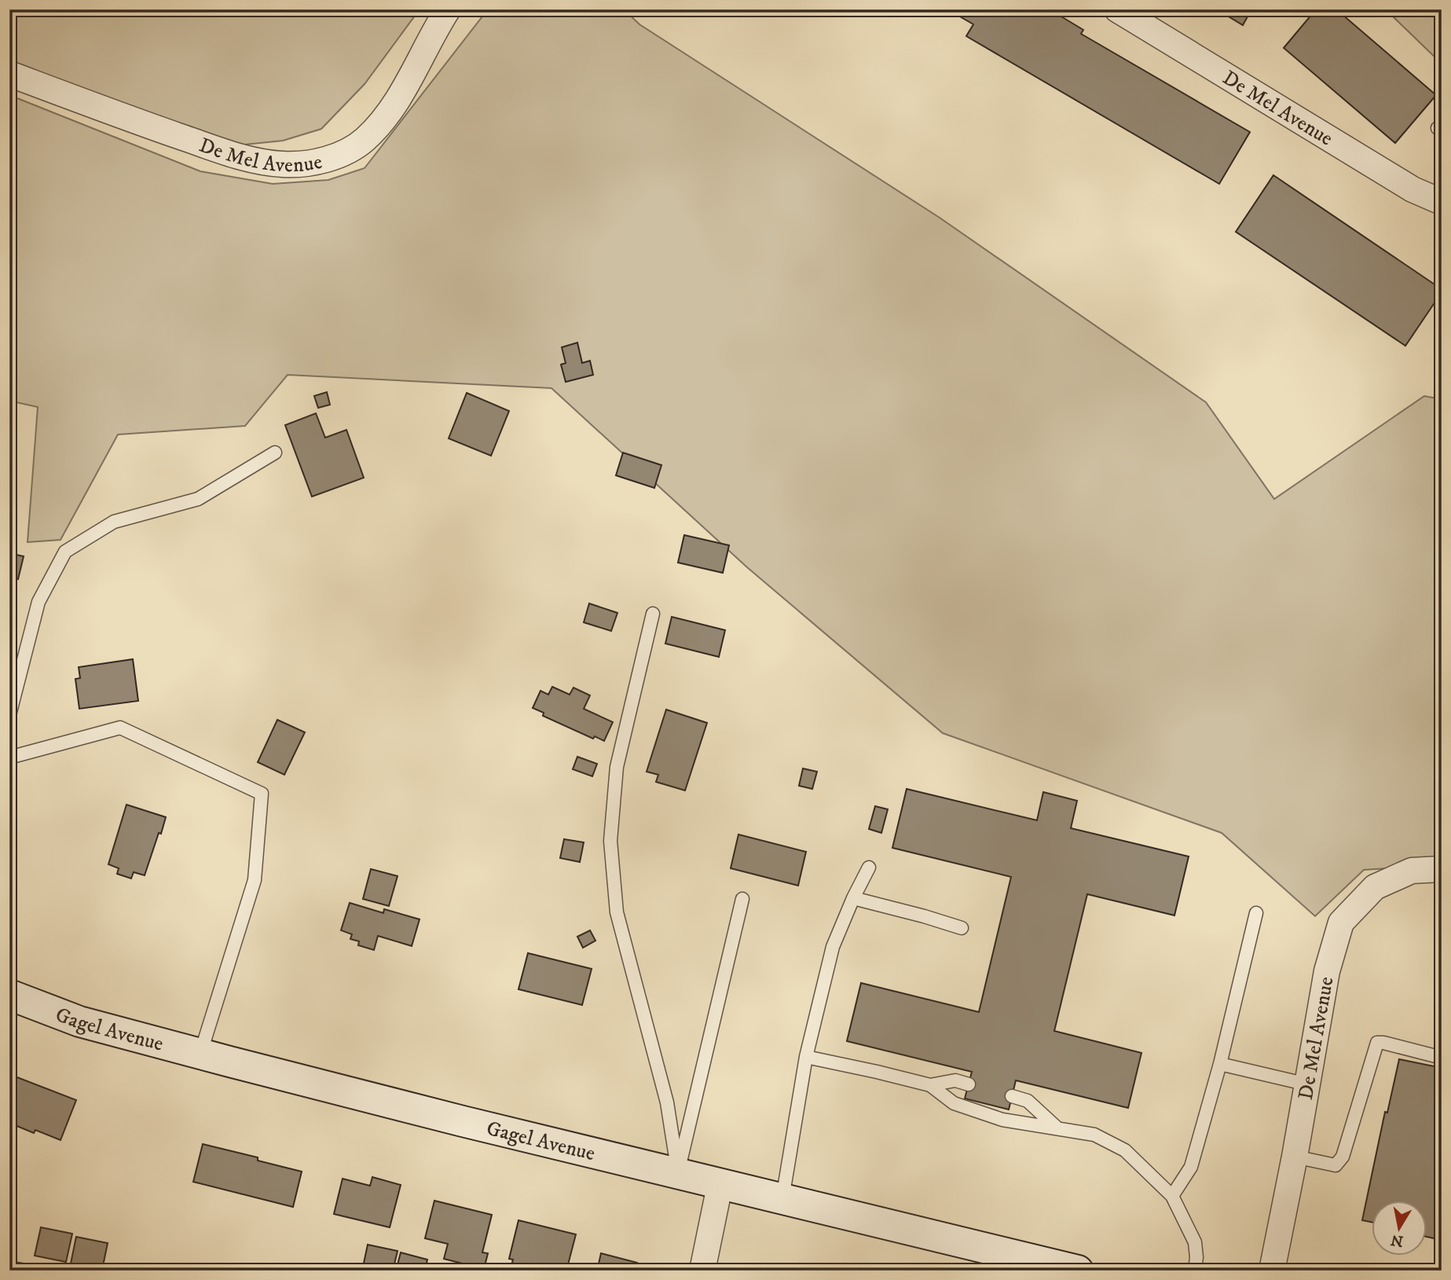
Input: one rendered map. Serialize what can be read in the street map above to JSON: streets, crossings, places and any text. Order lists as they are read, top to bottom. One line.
{"streets":{"street":["De Mel Avenue","Gagel Avenue"]},"north":"bottom"}
